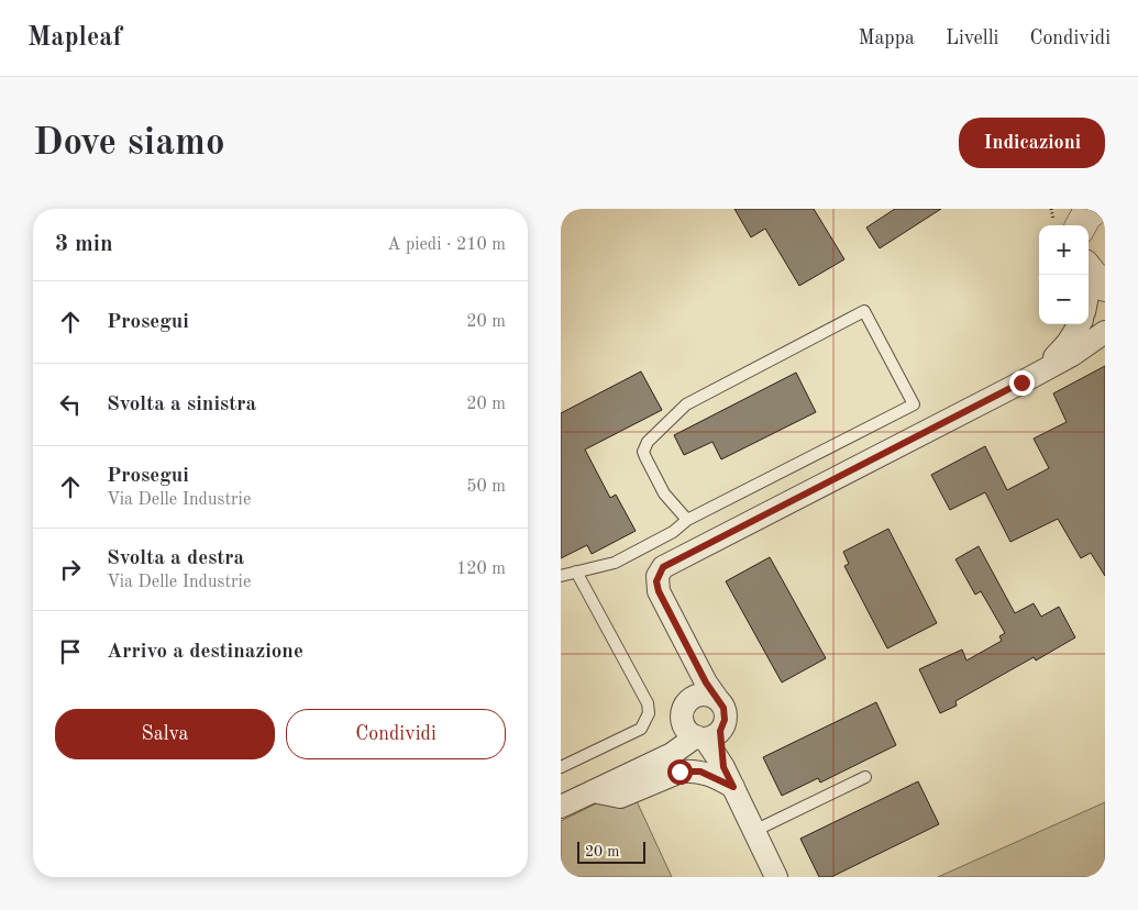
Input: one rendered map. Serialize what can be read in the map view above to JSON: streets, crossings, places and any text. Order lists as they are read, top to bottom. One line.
{"scale_bar":"20 m","page":{"header":"Mapleaf","nav":["Mappa","Livelli","Condividi"],"buttons":["Indicazioni",["Salva","Condividi"]],"title":"Dove siamo","heading":["3 min","A piedi · 210 m"],"map_buttons":["+","−"],"list":[["Prosegui","20 m"],["Svolta a sinistra","20 m"],["Prosegui","Via Delle Industrie","50 m"],["Svolta a destra","Via Delle Industrie","120 m"],"Arrivo a destinazione"],"scale":"20 m"}}
